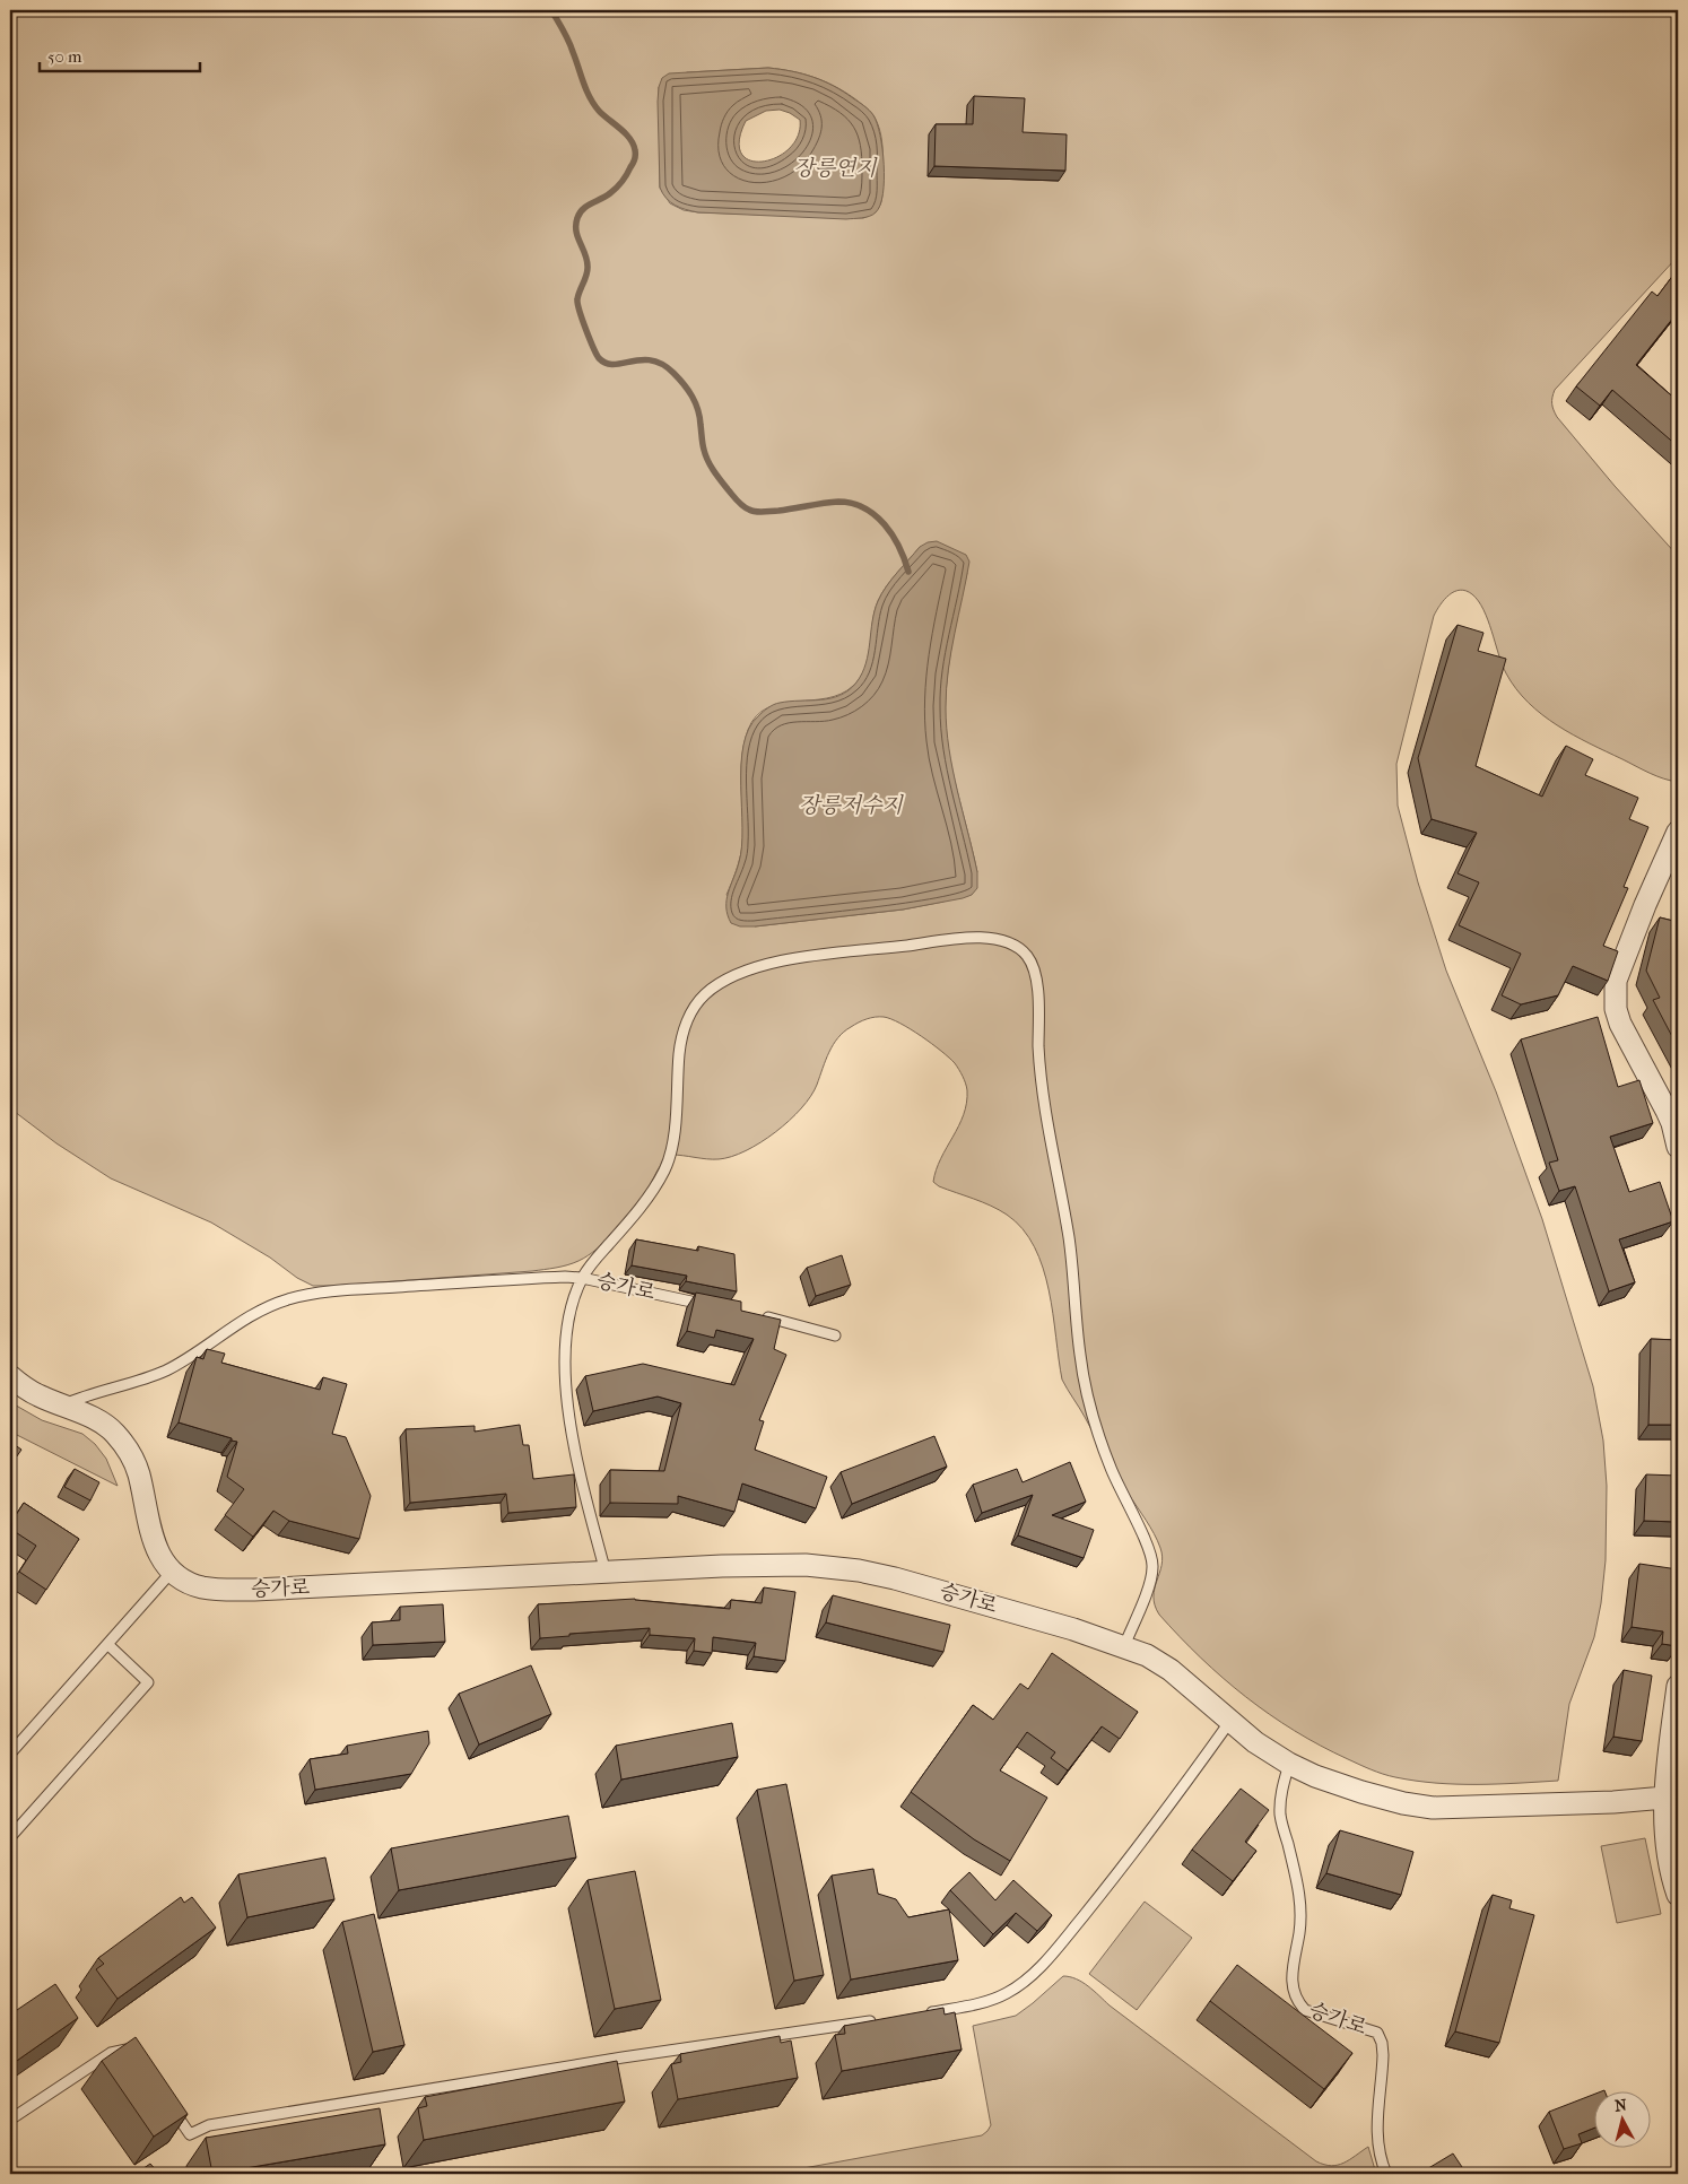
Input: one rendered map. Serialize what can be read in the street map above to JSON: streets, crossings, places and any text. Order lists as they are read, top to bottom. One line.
{"streets":{"street":["승가로"]},"water":["장릉연지","장릉저수지"],"scale_bar":"50 m","north":"top"}
